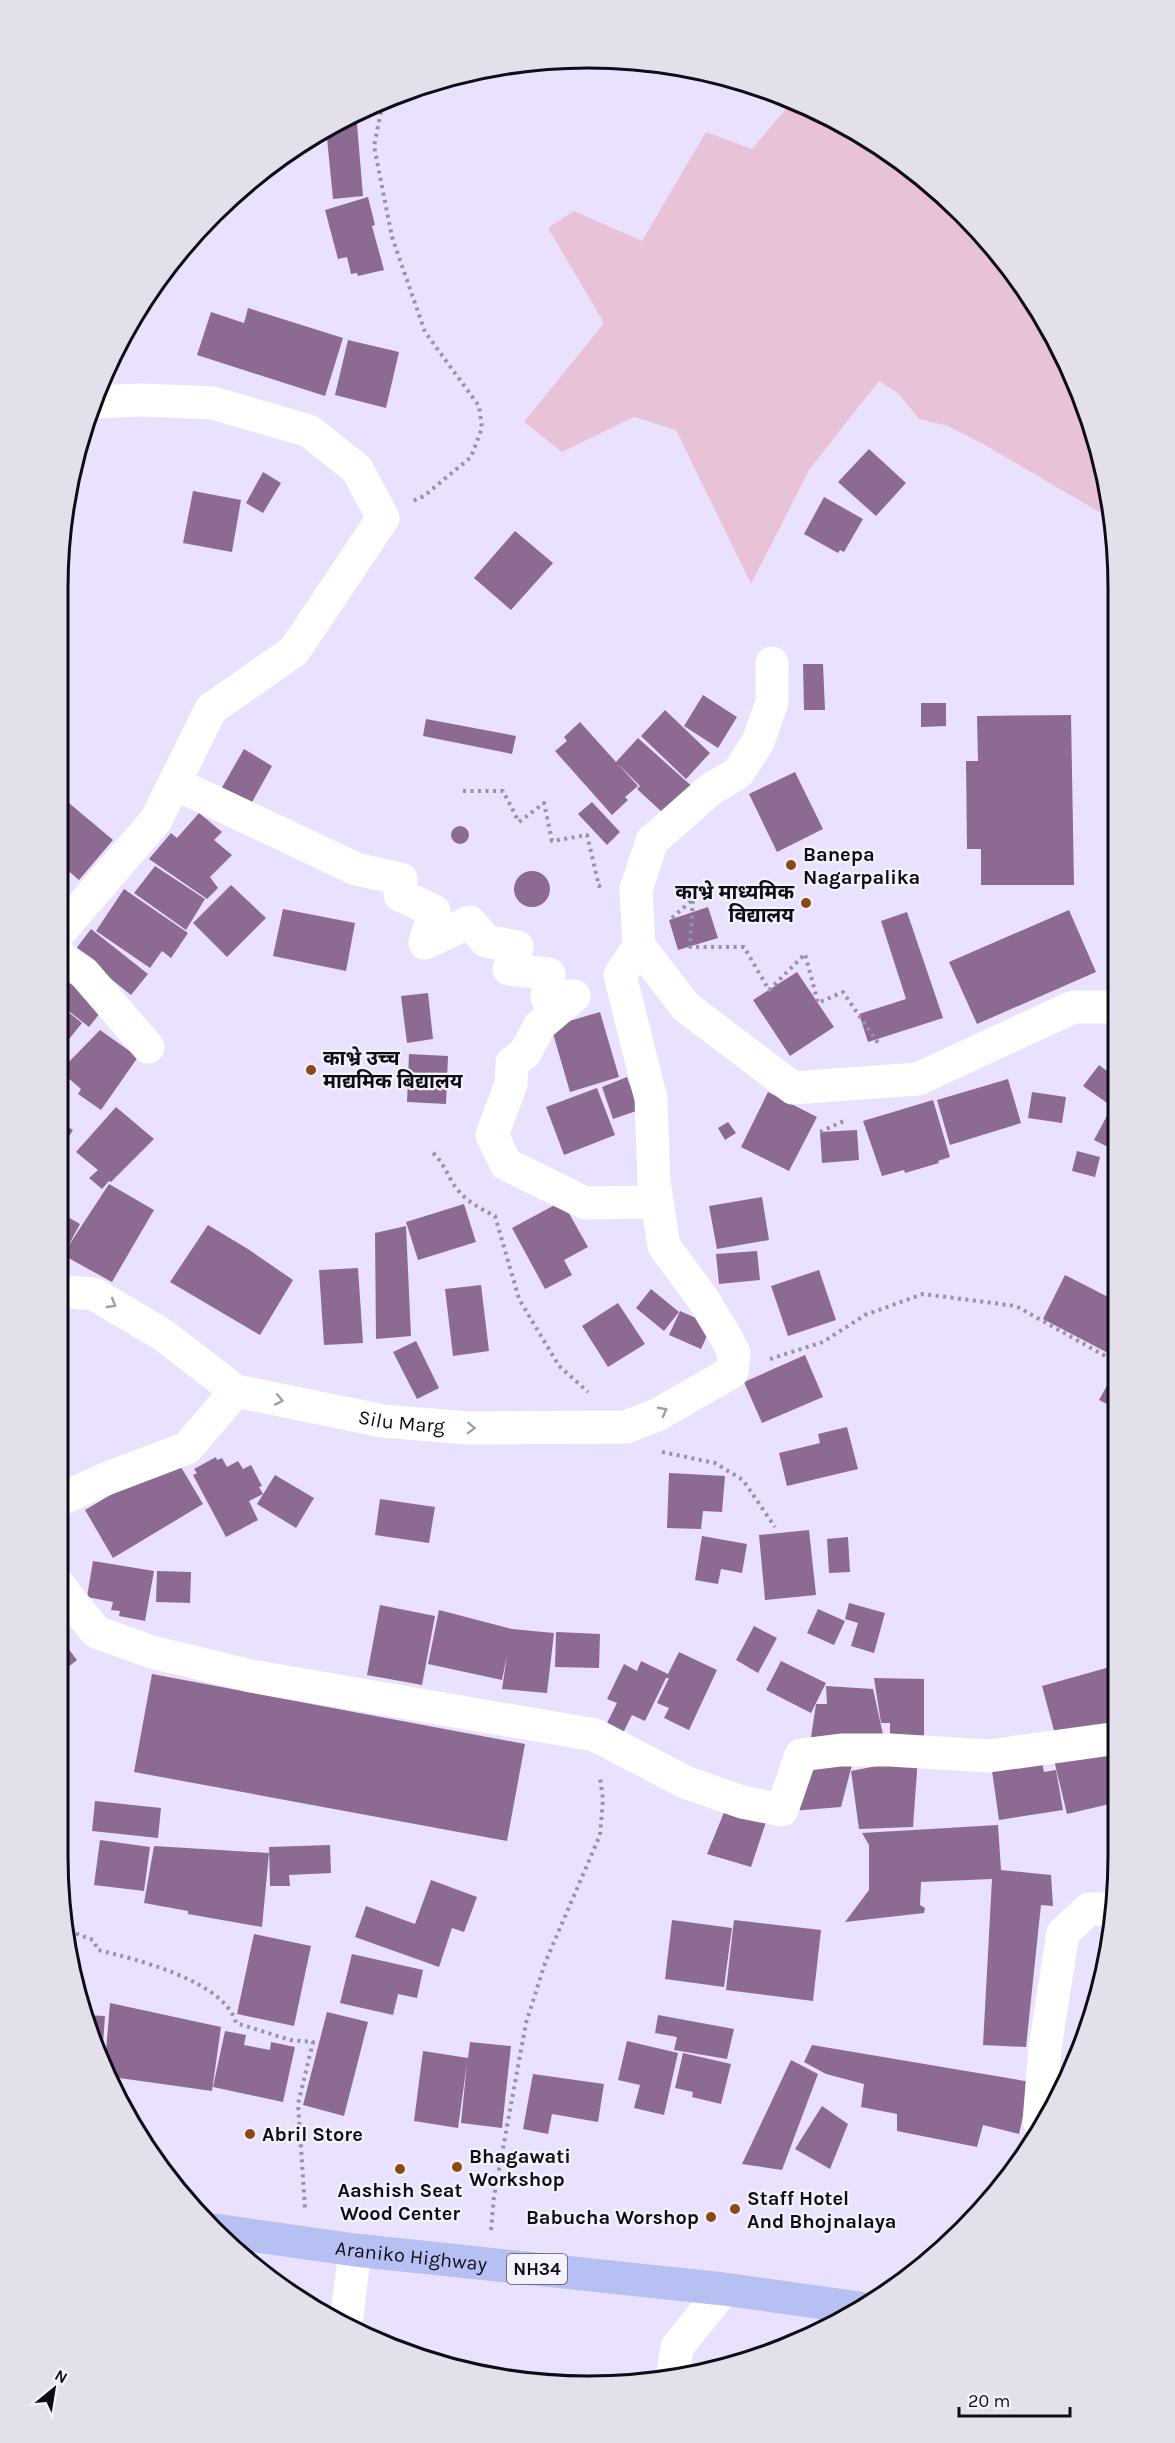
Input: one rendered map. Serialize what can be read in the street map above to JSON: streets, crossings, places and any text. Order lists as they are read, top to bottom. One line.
{"streets":{"highway":["Araniko Highway","NH34"],"street":["Silu Marg"]},"places":["Banepa Nagarpalika","काभ्रे माध्यमिक विद्यालय","काभ्रे उच्च माद्यमिक बिद्यालय","Abril Store","Bhagawati Workshop","Aashish Seat Wood Center","Staff Hotel And Bhojnalaya","Babucha Worshop"],"scale_bar":"20 m","north":"top right"}
